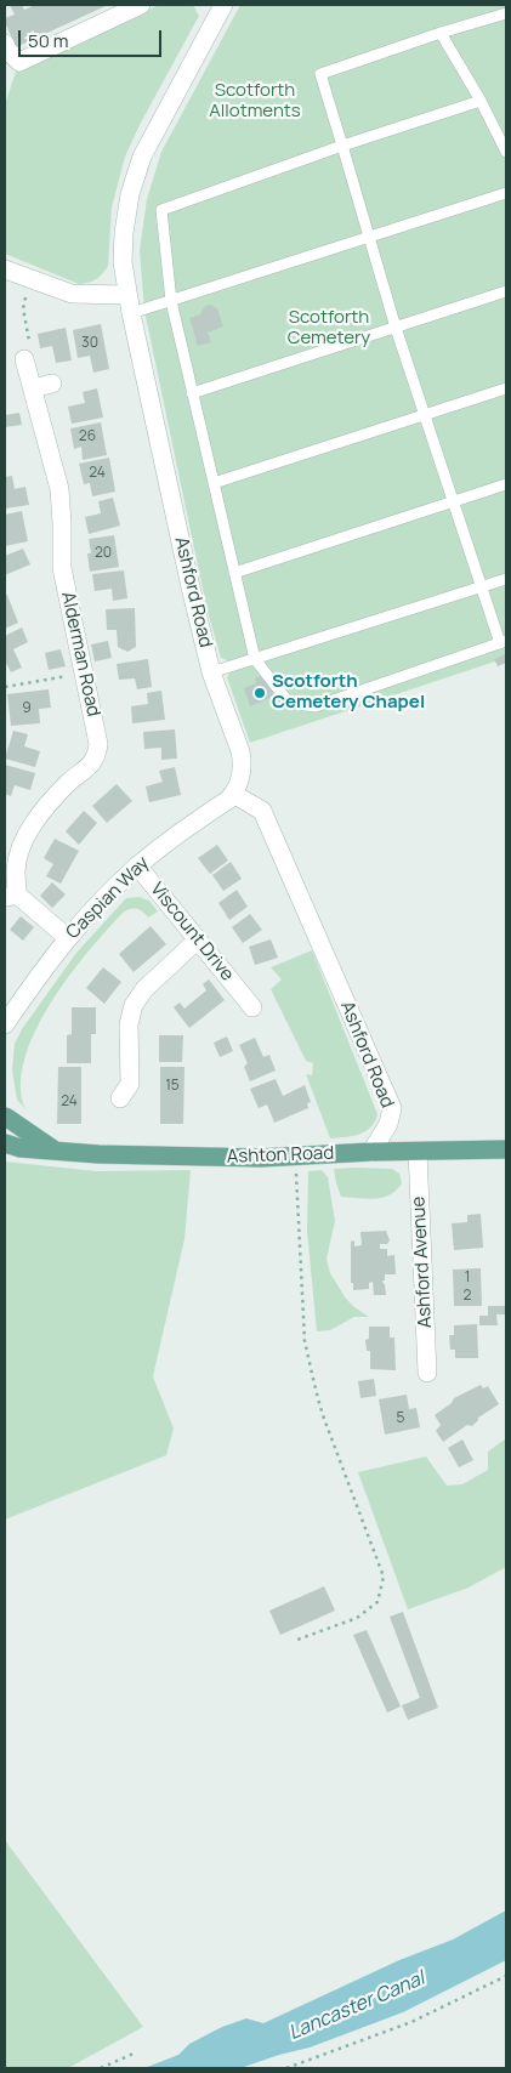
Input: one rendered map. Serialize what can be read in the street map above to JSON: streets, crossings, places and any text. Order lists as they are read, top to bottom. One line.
{"streets":{"main road":["Ashton Road"],"street":["Ashford Road","Alderman Road","Caspian Way","Viscount Drive","Ashford Avenue"]},"crossings":[["Ashford Road","Caspian Way"],["Ashford Road","Ashton Road"],["Caspian Way","Viscount Drive"],["Ashton Road","Ashford Avenue"]],"water":["Lancaster Canal"],"parks":["Scotforth Allotments","Scotforth Cemetery"],"places":["Scotforth Cemetery Chapel"],"house_numbers":["30","26","24","20","9","15","24","1","2","5"],"scale_bar":"50 m"}
